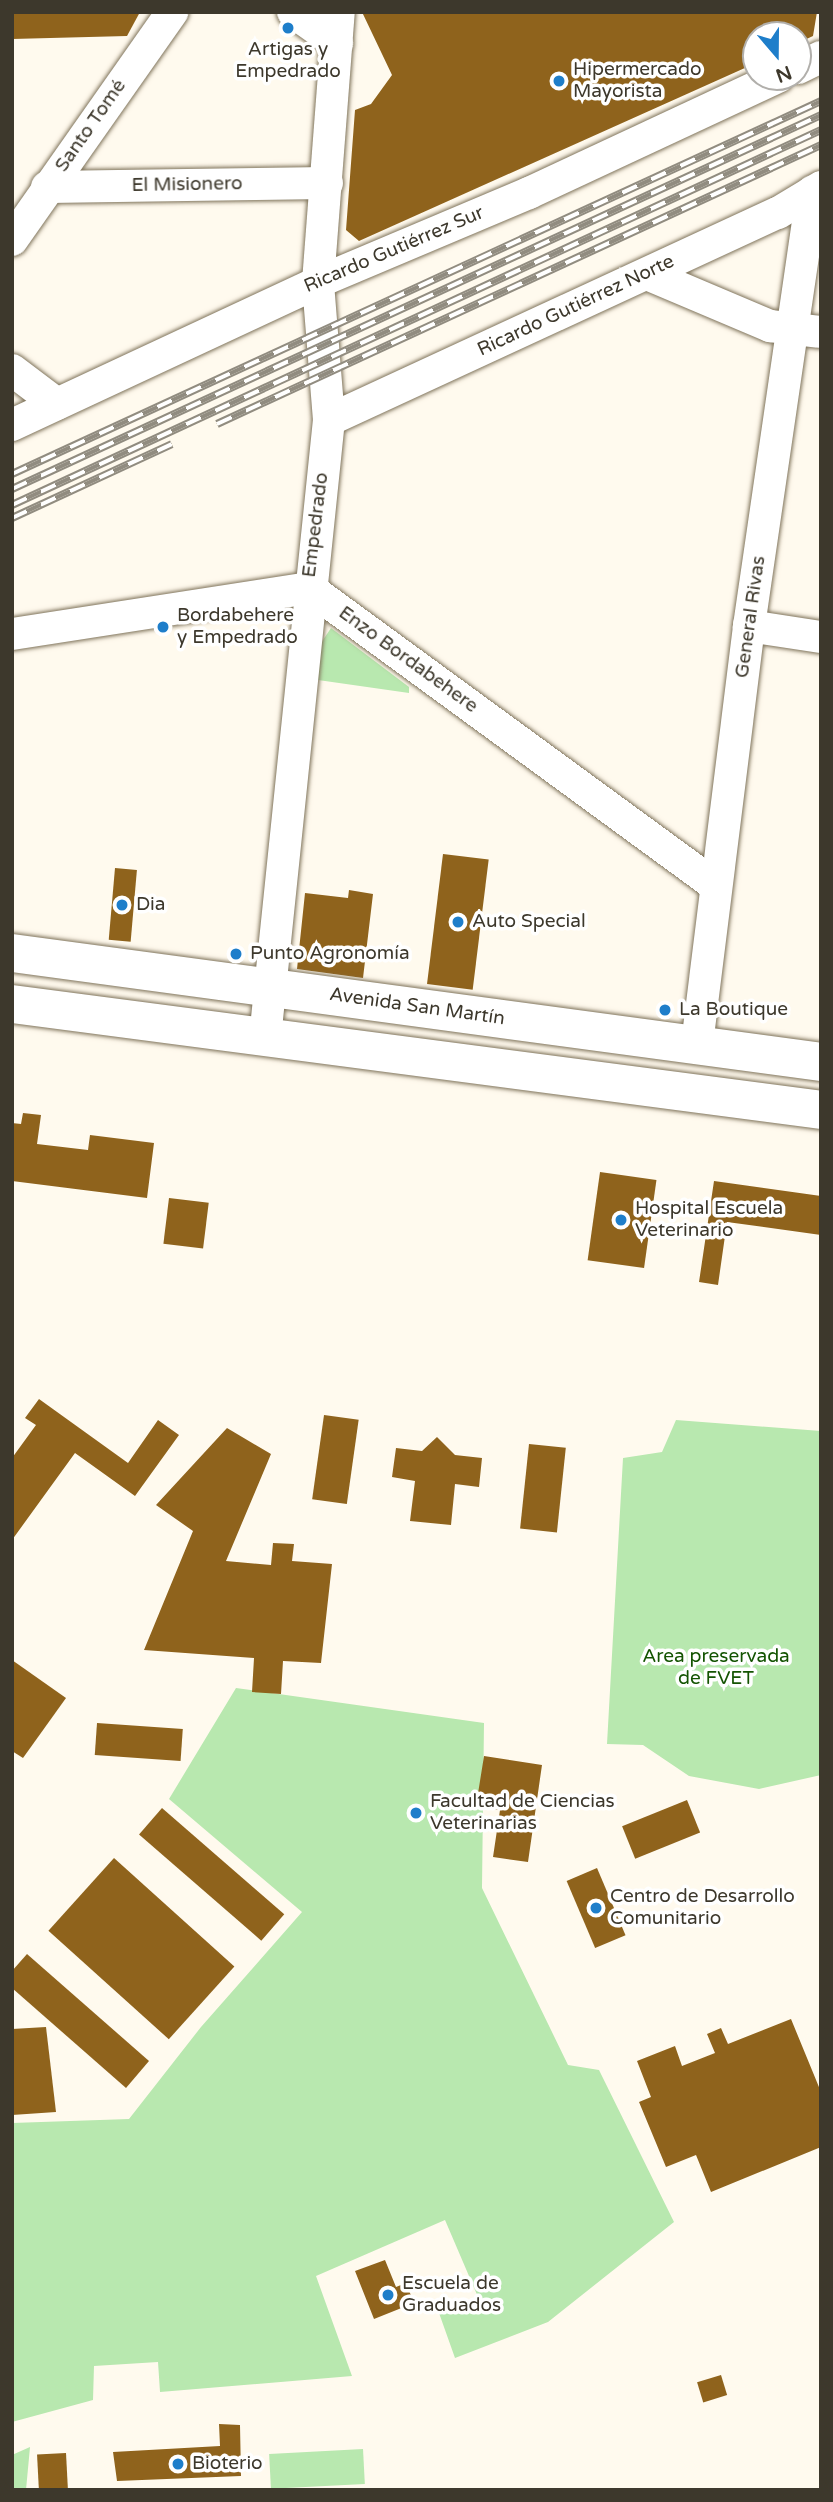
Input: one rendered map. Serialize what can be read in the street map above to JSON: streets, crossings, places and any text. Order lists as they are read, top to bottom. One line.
{"streets":{"main road":["Avenida San Martín"],"street":["Santo Tomé","El Misionero","Ricardo Gutiérrez Sur","Ricardo Gutiérrez Norte","Empedrado","General Rivas","Enzo Bordabehere"]},"crossings":[["Santo Tomé","El Misionero"],["El Misionero","Empedrado"],["Ricardo Gutiérrez Sur","Empedrado"],["Ricardo Gutiérrez Norte","Empedrado"],["Ricardo Gutiérrez Norte","General Rivas"],["Empedrado","Enzo Bordabehere"],["Empedrado","Avenida San Martín"],["General Rivas","Enzo Bordabehere"],["General Rivas","Avenida San Martín"]],"parks":["Area preservada de FVET"],"places":["Artigas y Empedrado","Hipermercado Mayorista","Bordabehere y Empedrado","Dia","Auto Special","Punto Agronomía","La Boutique","Hospital Escuela Veterinario","Facultad de Ciencias Veterinarias","Centro de Desarrollo Comunitario","Escuela de Graduados","Bioterio"],"north":"bottom"}
